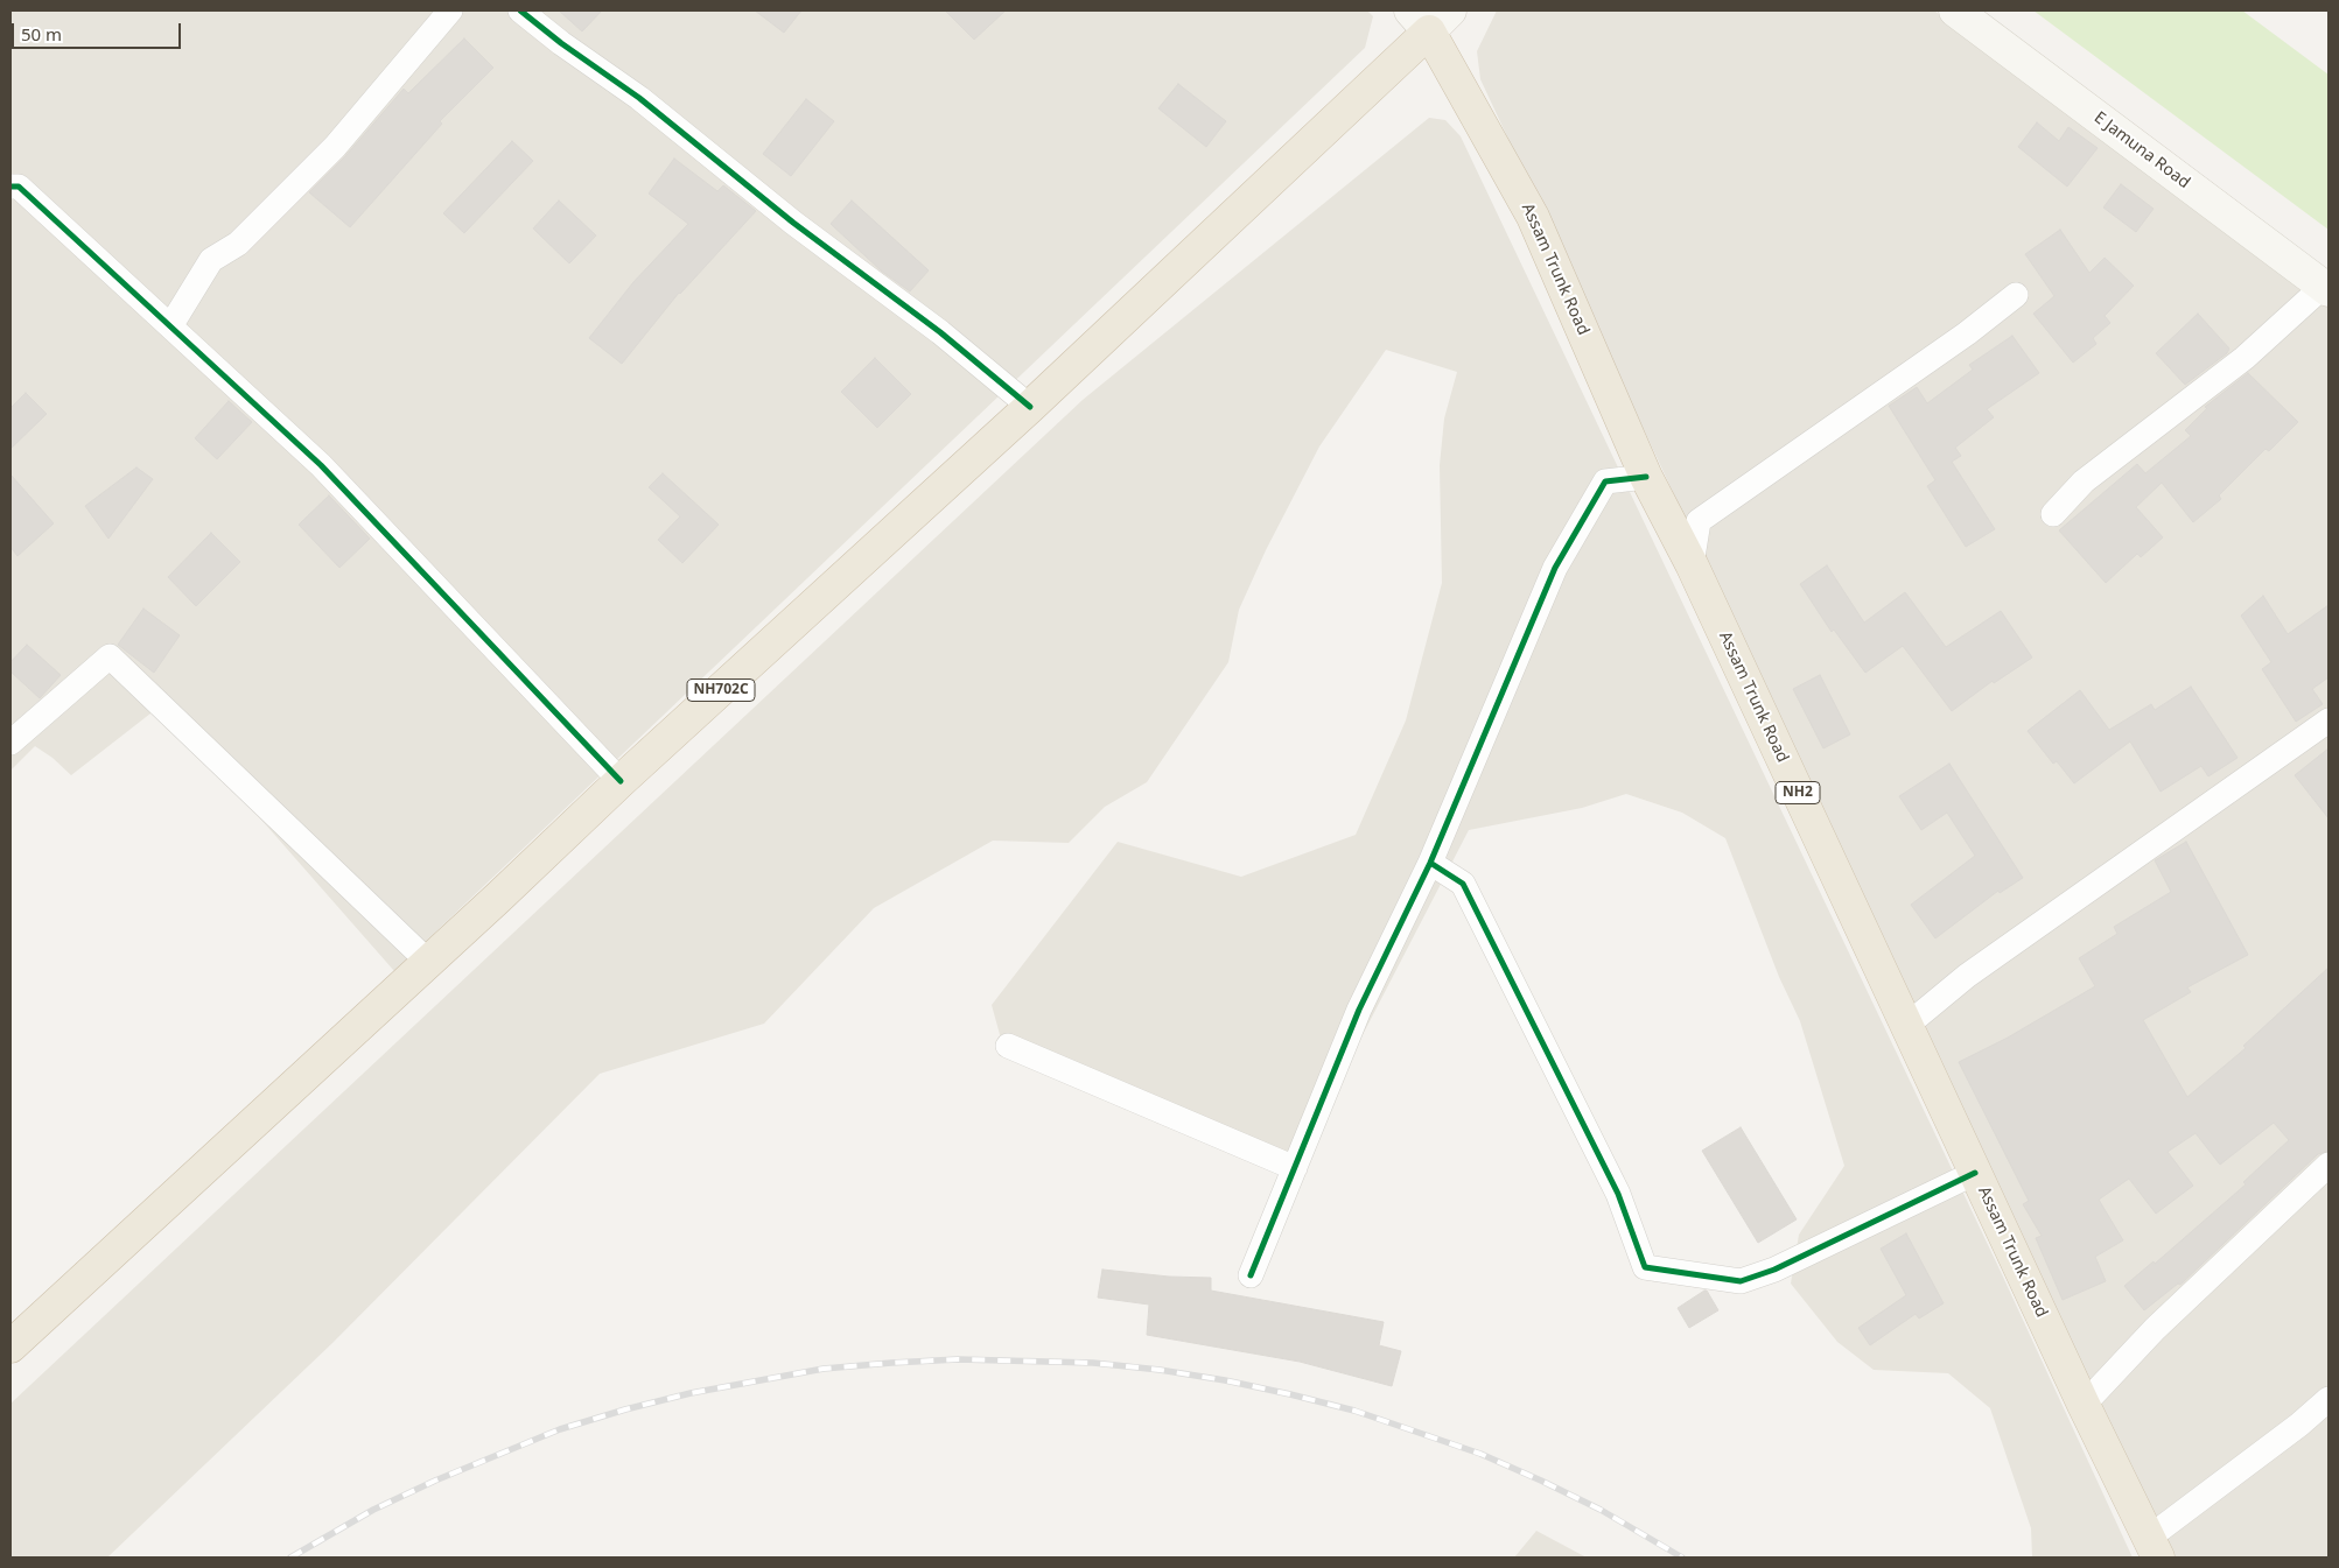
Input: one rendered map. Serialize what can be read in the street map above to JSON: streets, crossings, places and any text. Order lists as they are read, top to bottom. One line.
{"streets":{"highway":["Assam Trunk Road","NH702C","NH2"],"street":["E Jamuna Road"]},"crossings":[["Assam Trunk Road","NH702C"]],"scale_bar":"50 m"}
